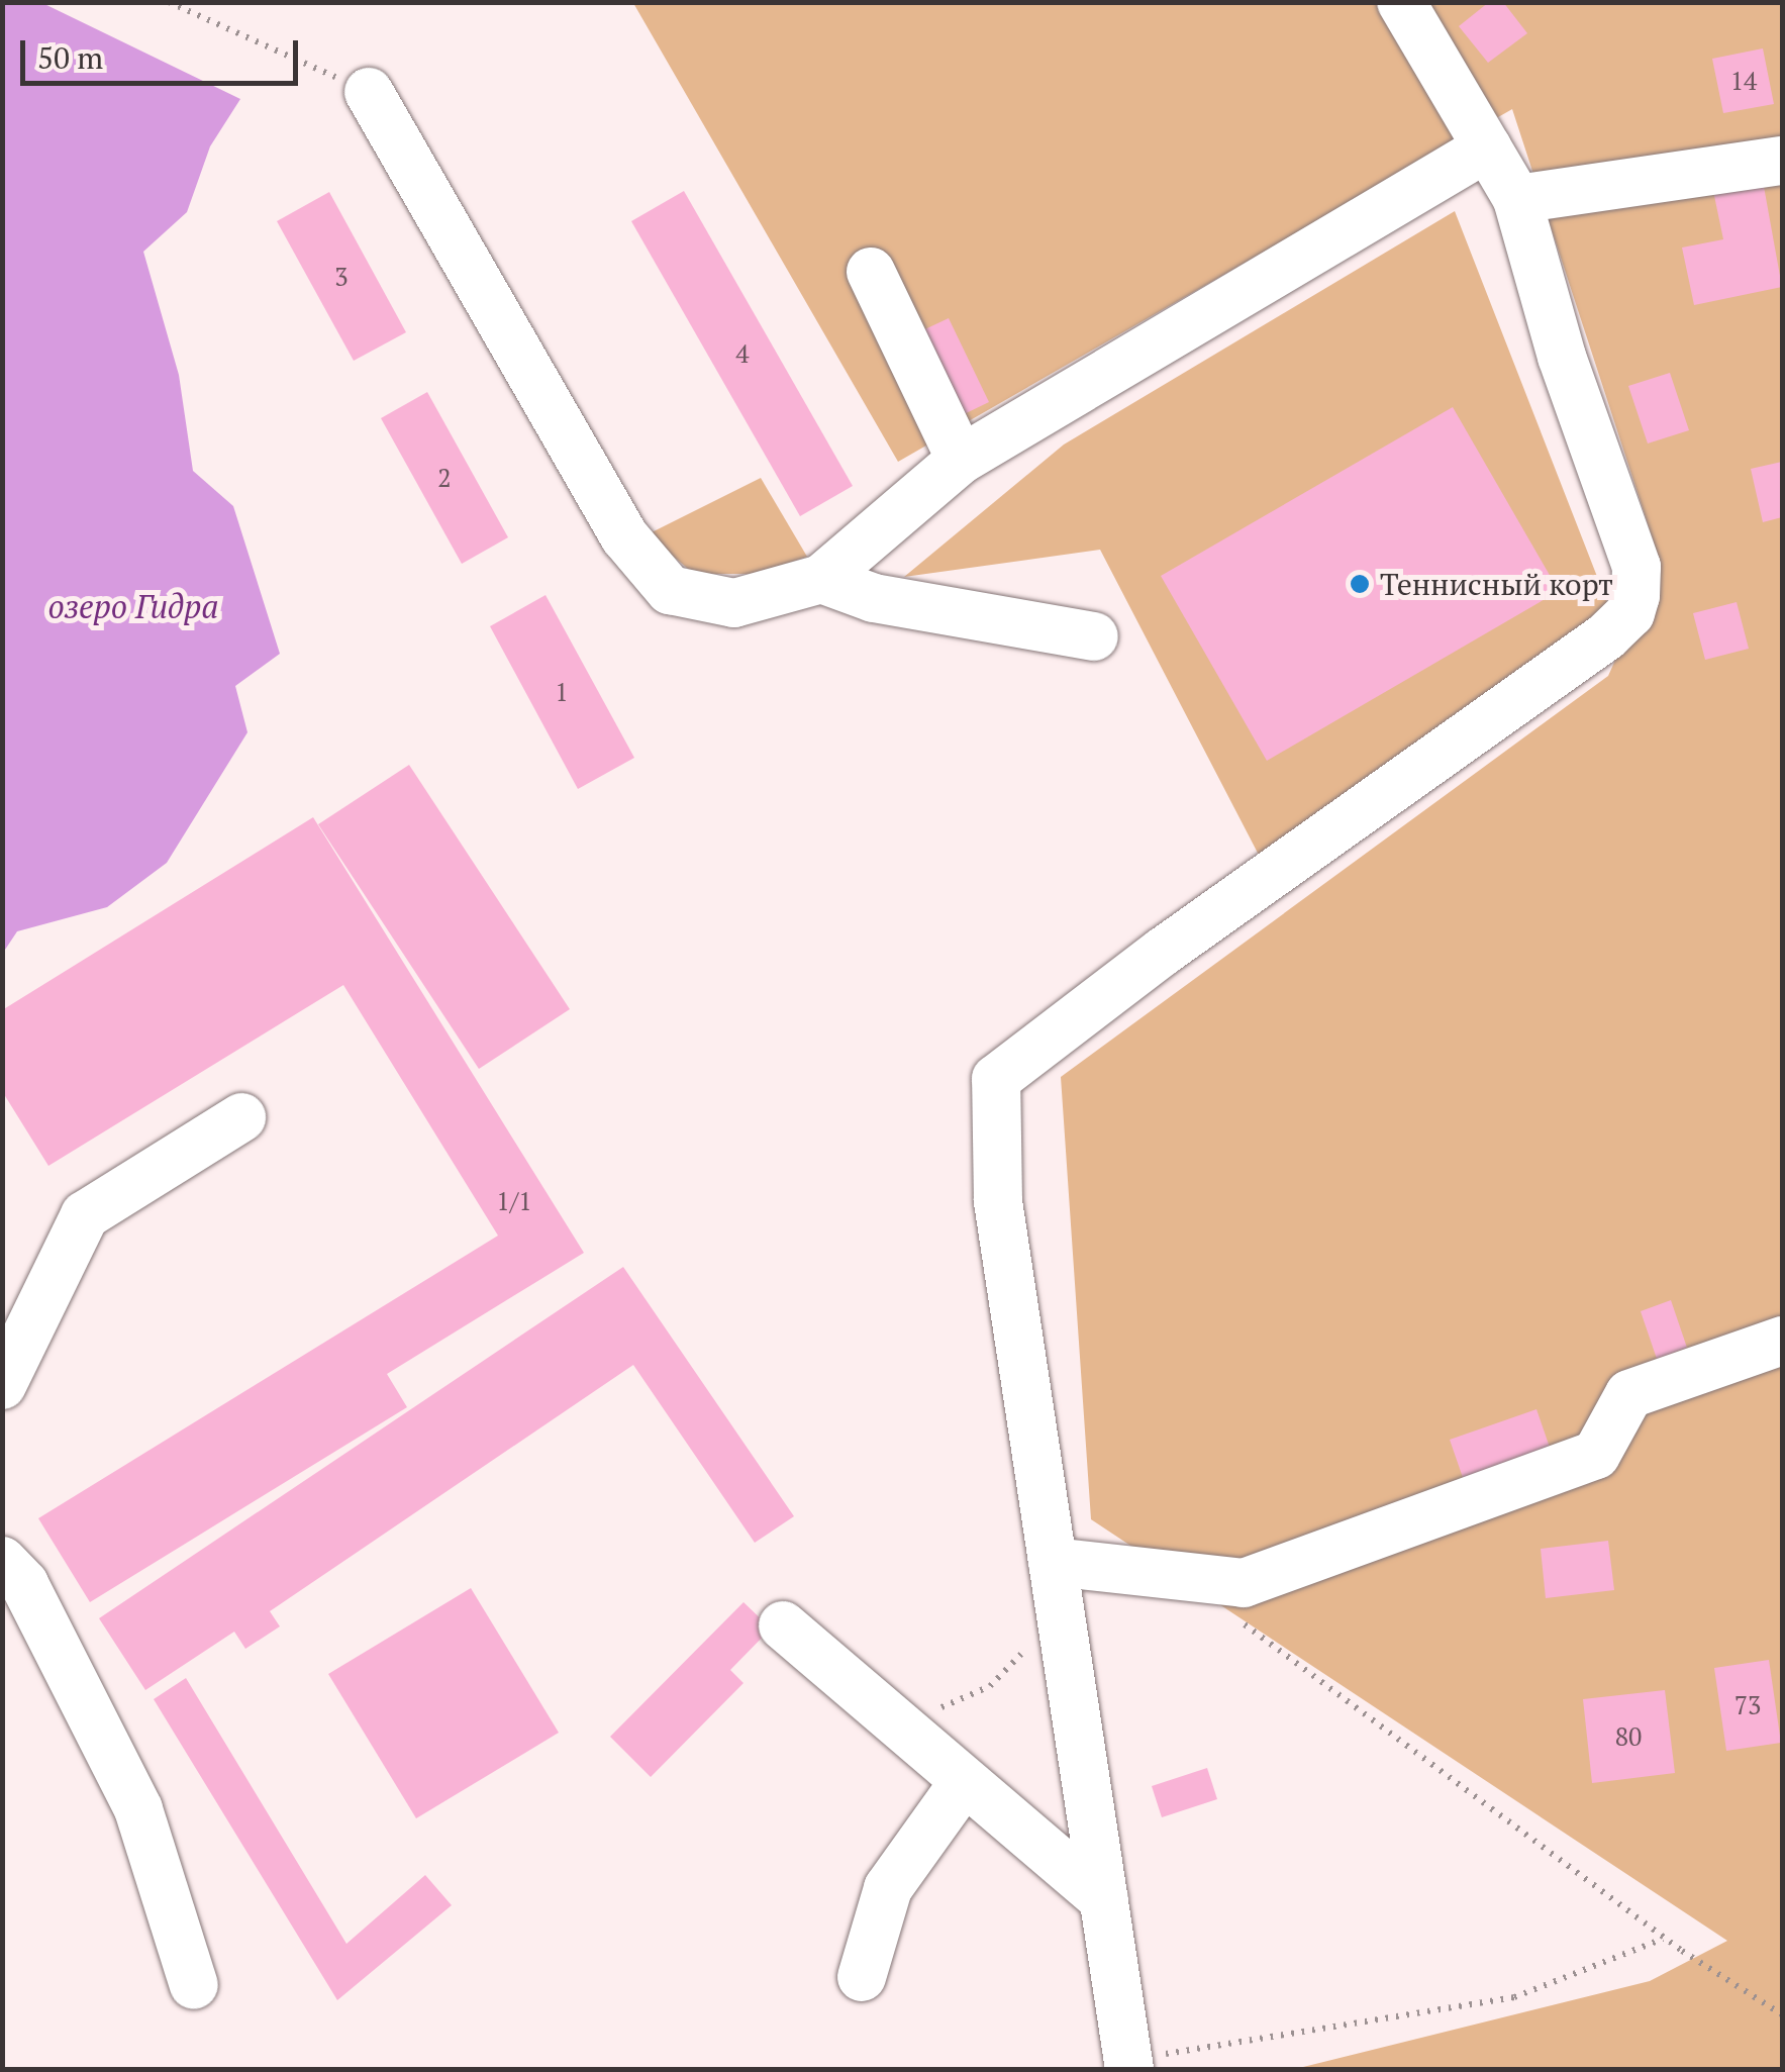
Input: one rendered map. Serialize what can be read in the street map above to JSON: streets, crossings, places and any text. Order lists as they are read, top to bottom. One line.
{"water":["озеро Гидра"],"places":["Теннисный корт"],"house_numbers":["14","3","4","2","1","1/1","73","80"],"scale_bar":"50 m"}
